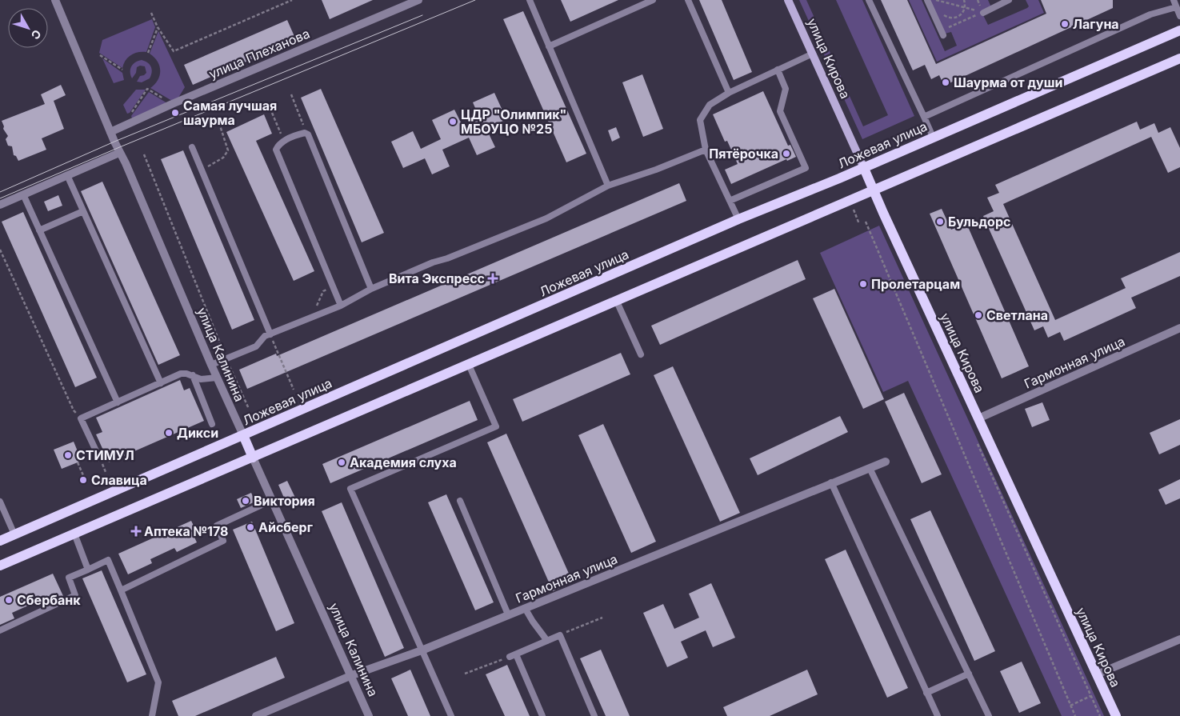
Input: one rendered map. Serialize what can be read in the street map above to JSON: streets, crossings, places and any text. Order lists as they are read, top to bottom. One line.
{"streets":{"main road":["улица Кирова","Ложевая улица","улица Калинина"],"street":["улица Плеханова","Гармонная улица"]},"crossings":[["улица Плеханова","улица Калинина"],["улица Кирова","Ложевая улица"],["улица Кирова","Гармонная улица"],["Ложевая улица","улица Калинина"],["улица Калинина","Гармонная улица"]],"places":{"other":["Лагуна","Шаурма от души","Самая лучшая шаурма","ЦДР \"Олимпик\" МБОУЦО №25","Пятёрочка","Бульдорс","Пролетарцам","Светлана","Дикси","СТИМУЛ","Академия слуха","Славица","Виктория","Айсберг","Сбербанк"],"health":["Вита Экспресс","Аптека №178"]},"north":"bottom right"}
